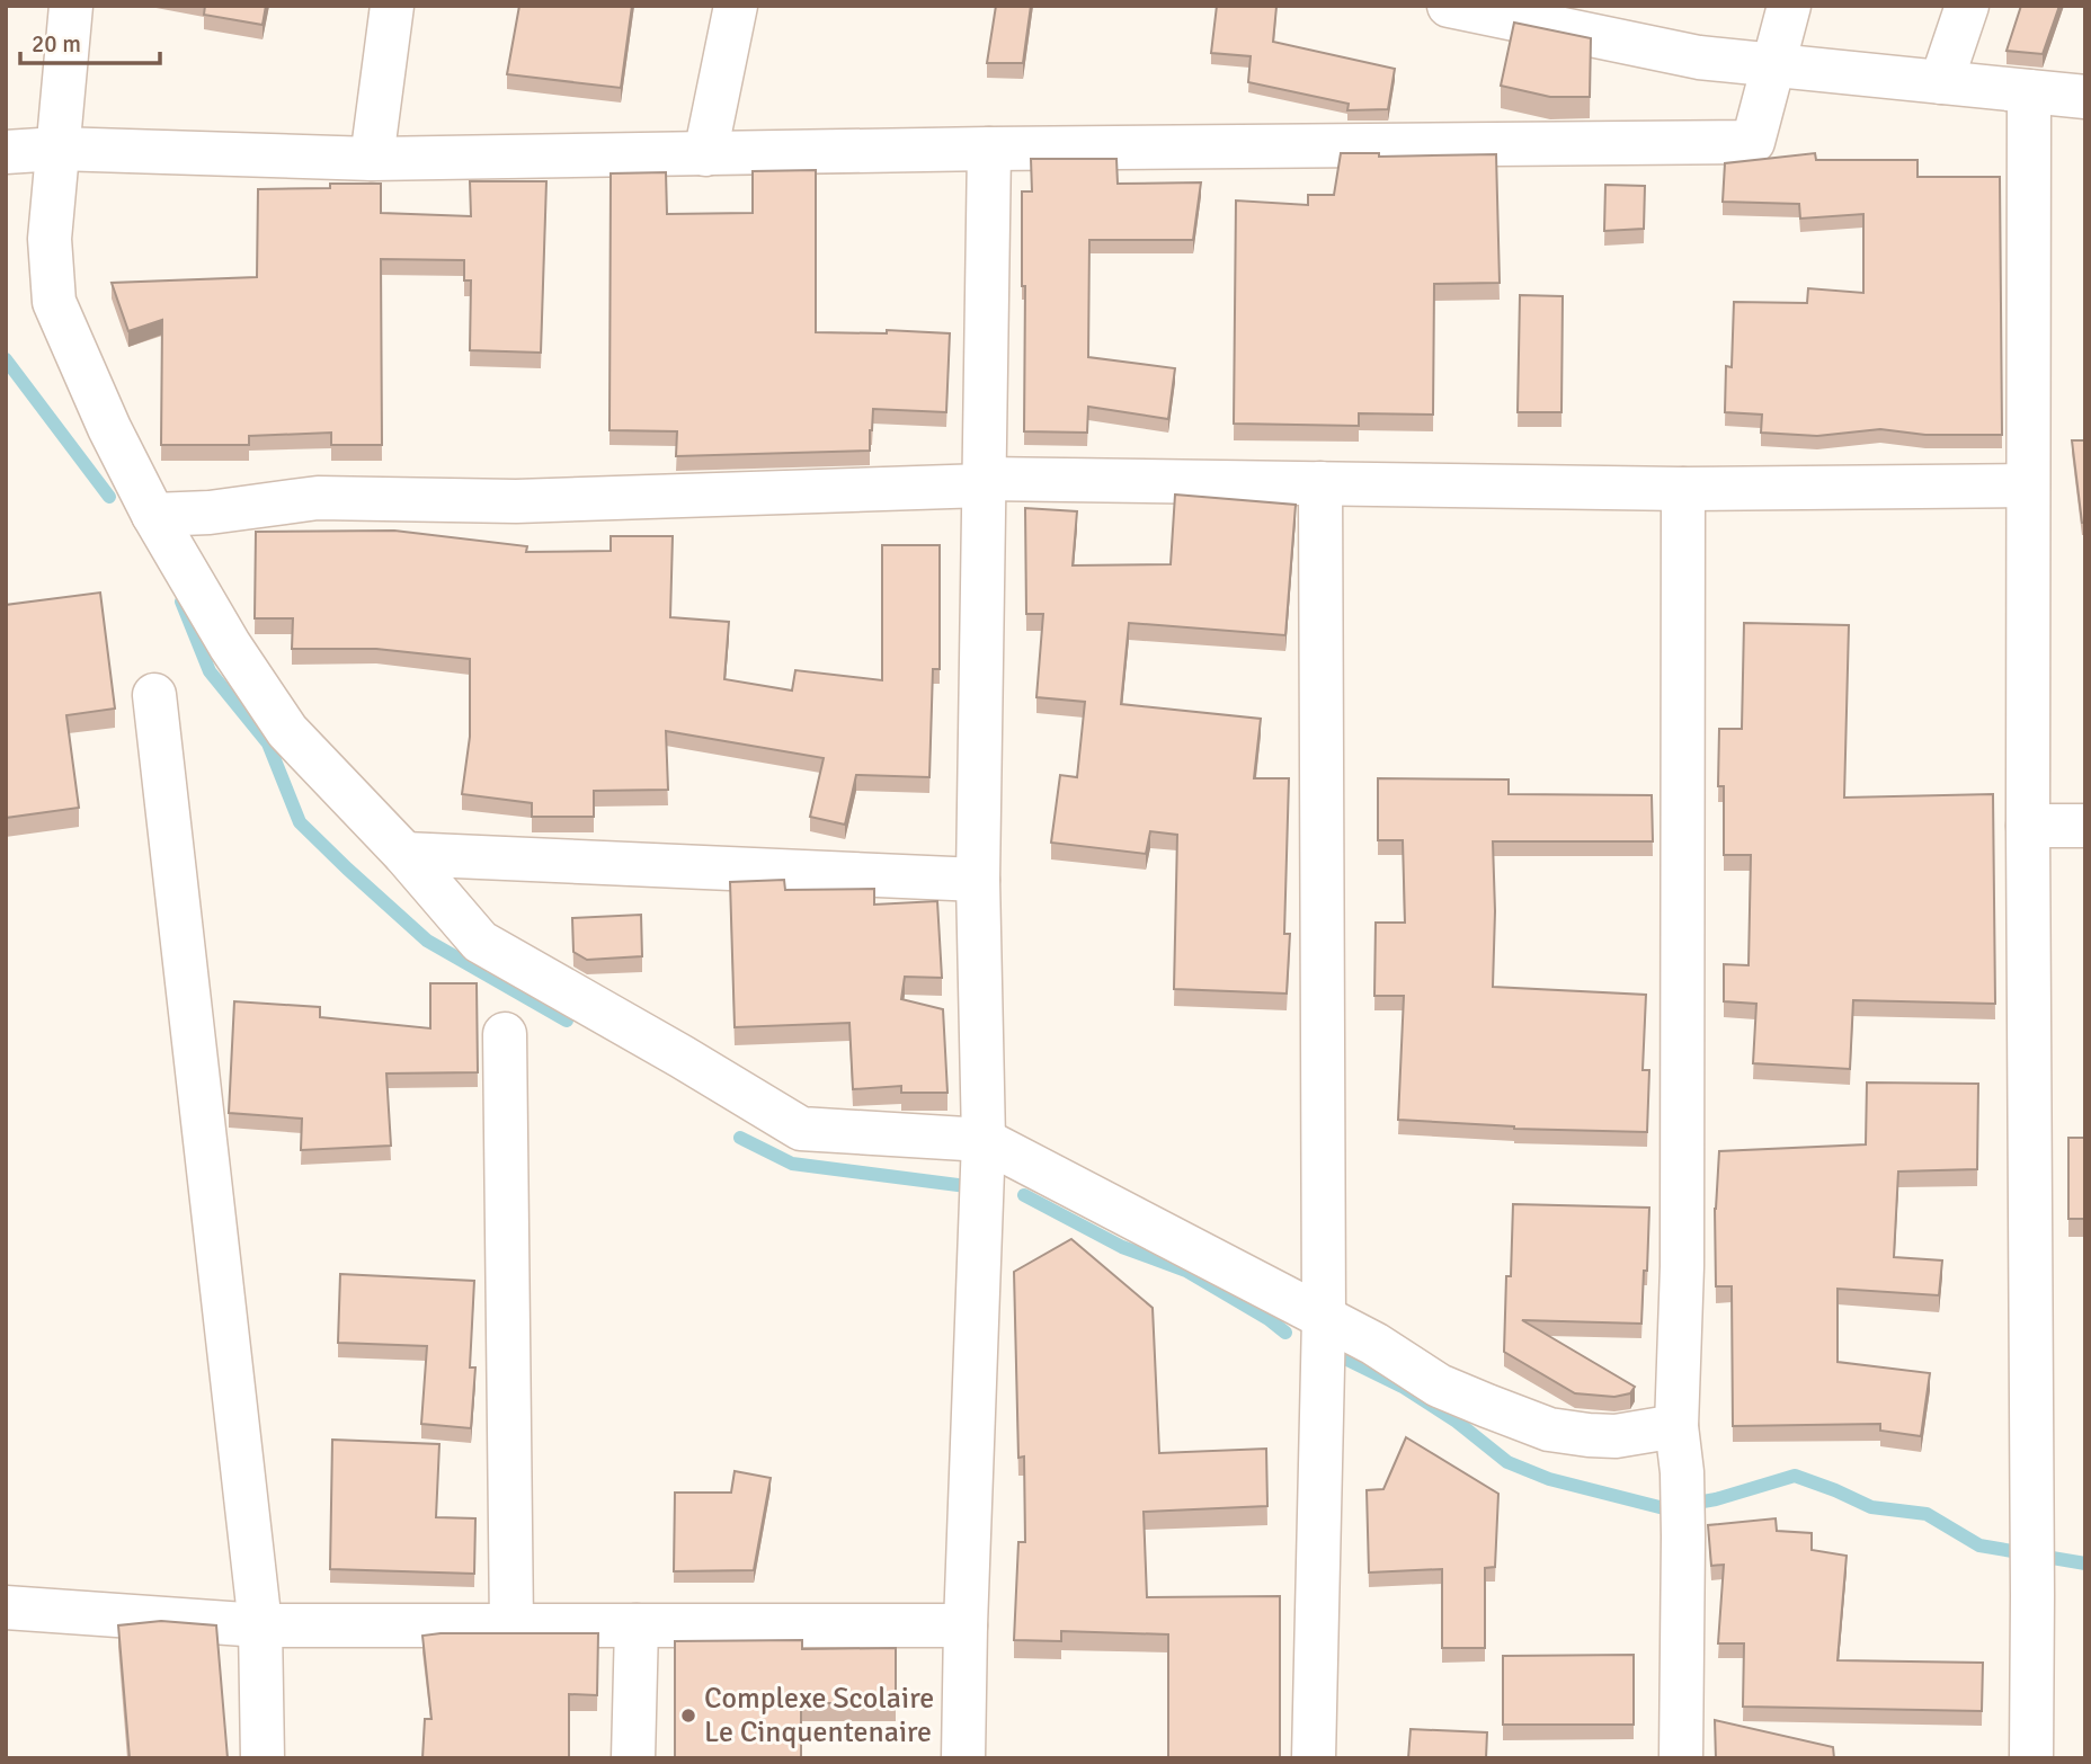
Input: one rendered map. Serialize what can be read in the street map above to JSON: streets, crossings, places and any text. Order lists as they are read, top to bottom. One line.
{"places":["Complexe Scolaire Le Cinquentenaire"],"scale_bar":"20 m"}
